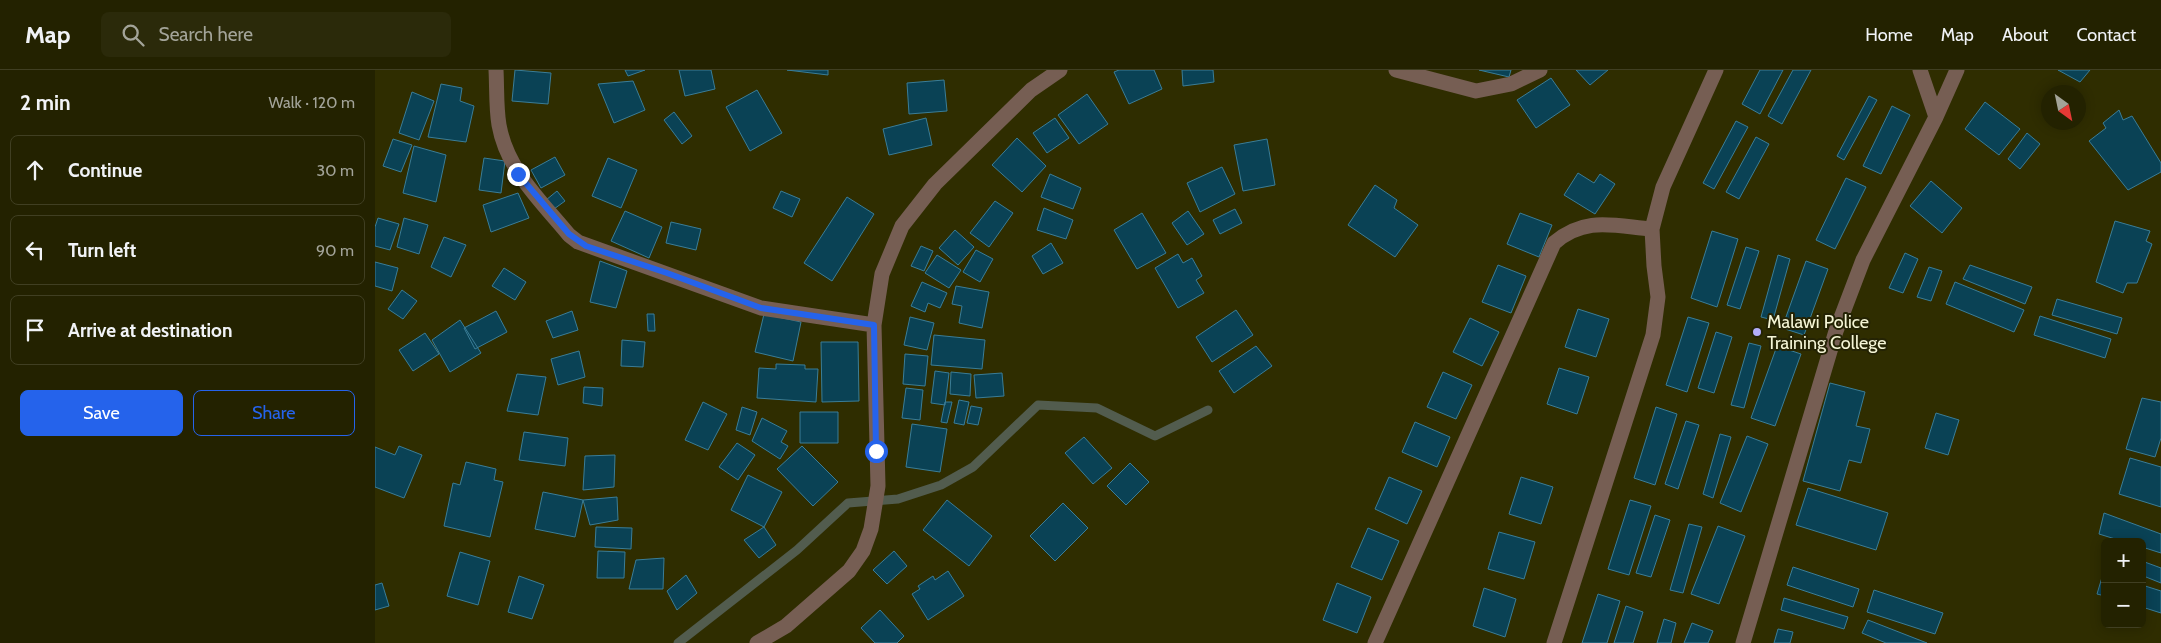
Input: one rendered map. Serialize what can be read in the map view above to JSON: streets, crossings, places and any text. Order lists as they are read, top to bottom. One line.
{"places":["Malawi Police Training College"],"north":"bottom right","page":{"header":"Map","search":"Search here","nav":["Home","Map","About","Contact"],"heading":["2 min","Walk · 120 m"],"list":[["Continue","30 m"],["Turn left","90 m"],"Arrive at destination"],"buttons":["Save","Share"],"map_buttons":["+","−"]}}
